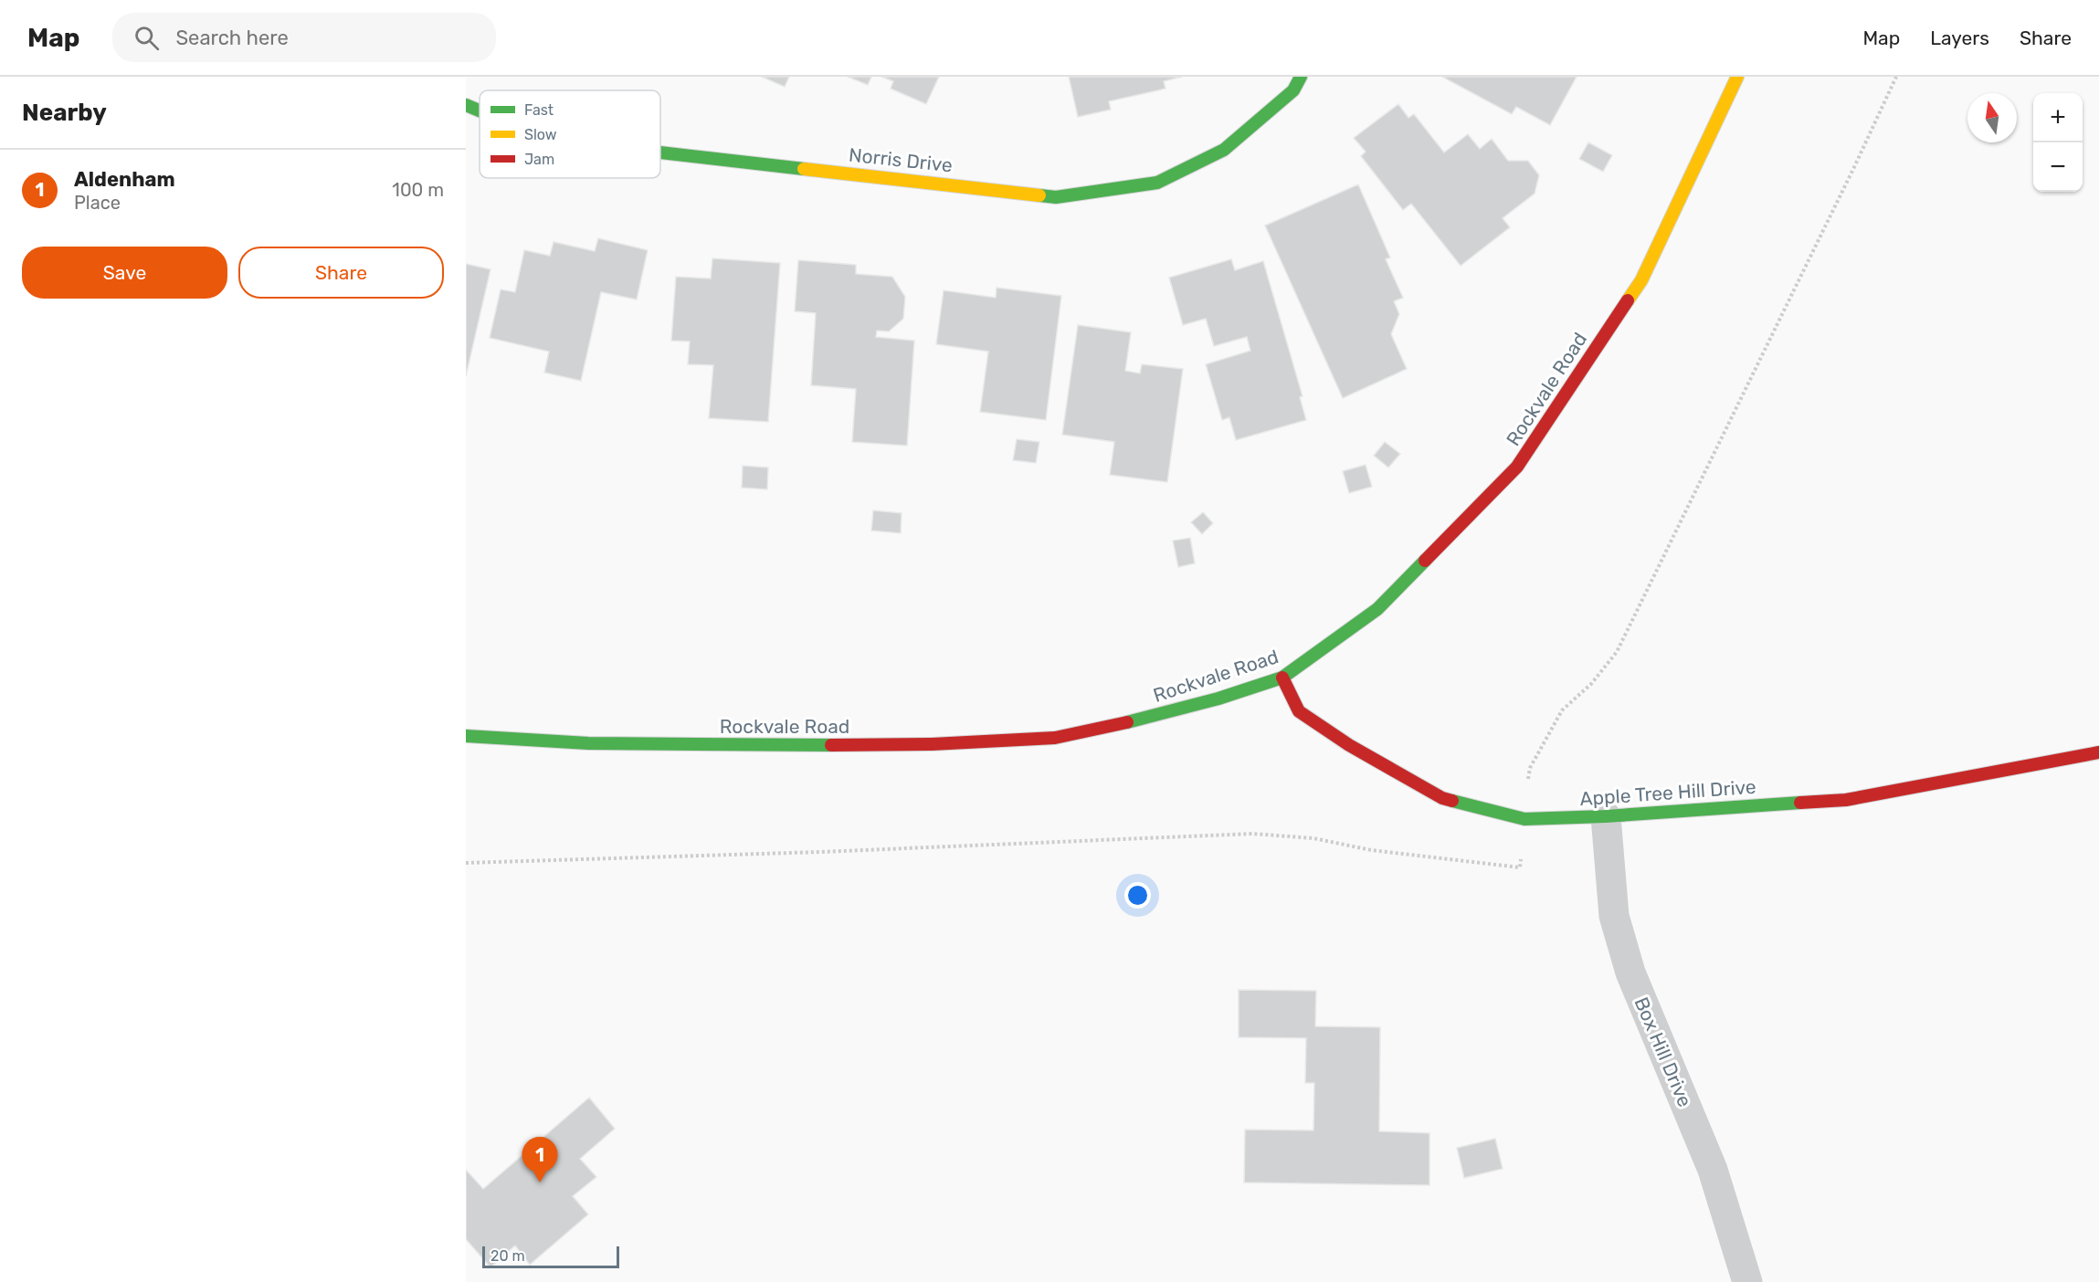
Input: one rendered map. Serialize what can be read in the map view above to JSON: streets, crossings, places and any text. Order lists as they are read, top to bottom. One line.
{"streets":{"street":["Norris Drive","Rockvale Road","Apple Tree Hill Drive","Box Hill Drive"]},"crossings":[["Rockvale Road","Apple Tree Hill Drive"],["Apple Tree Hill Drive","Box Hill Drive"]],"legend":["Fast","Slow","Jam"],"scale_bar":"20 m","north":"top","page":{"header":"Map","search":"Search here","nav":["Map","Layers","Share"],"heading":"Nearby","map_buttons":["+","−"],"list":[{"mark":"1","name":"Aldenham","note":"Place","value":"100 m"}],"buttons":["Save","Share"],"pins":"1","scale":"20 m"}}
